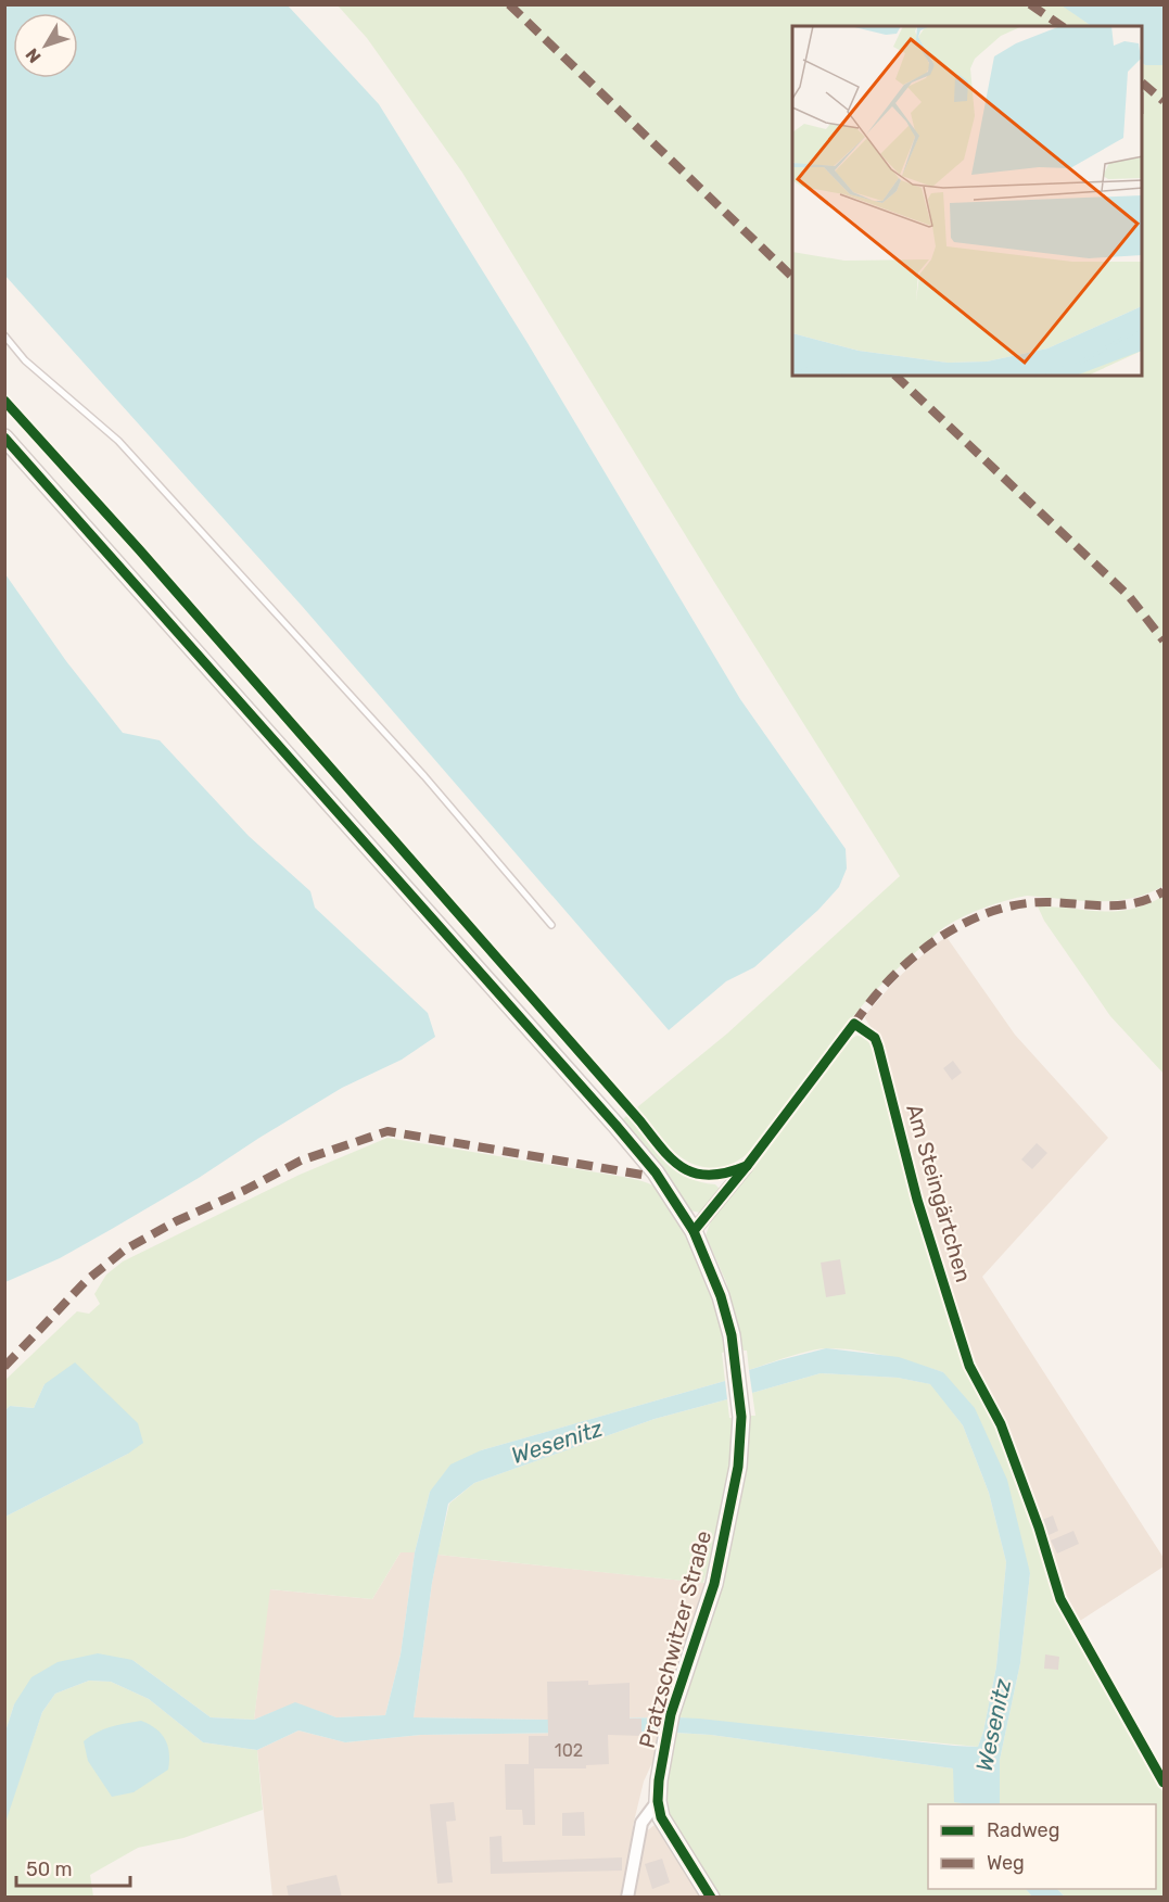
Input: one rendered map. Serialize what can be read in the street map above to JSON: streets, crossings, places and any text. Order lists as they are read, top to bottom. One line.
{"streets":{"street":["Am Steingärtchen","Pratzschwitzer Straße"]},"crossings":[["Am Steingärtchen","Pratzschwitzer Straße"]],"water":["Wesenitz"],"house_numbers":["102"],"legend":["Radweg","Weg"],"scale_bar":"50 m","north":"bottom left"}
